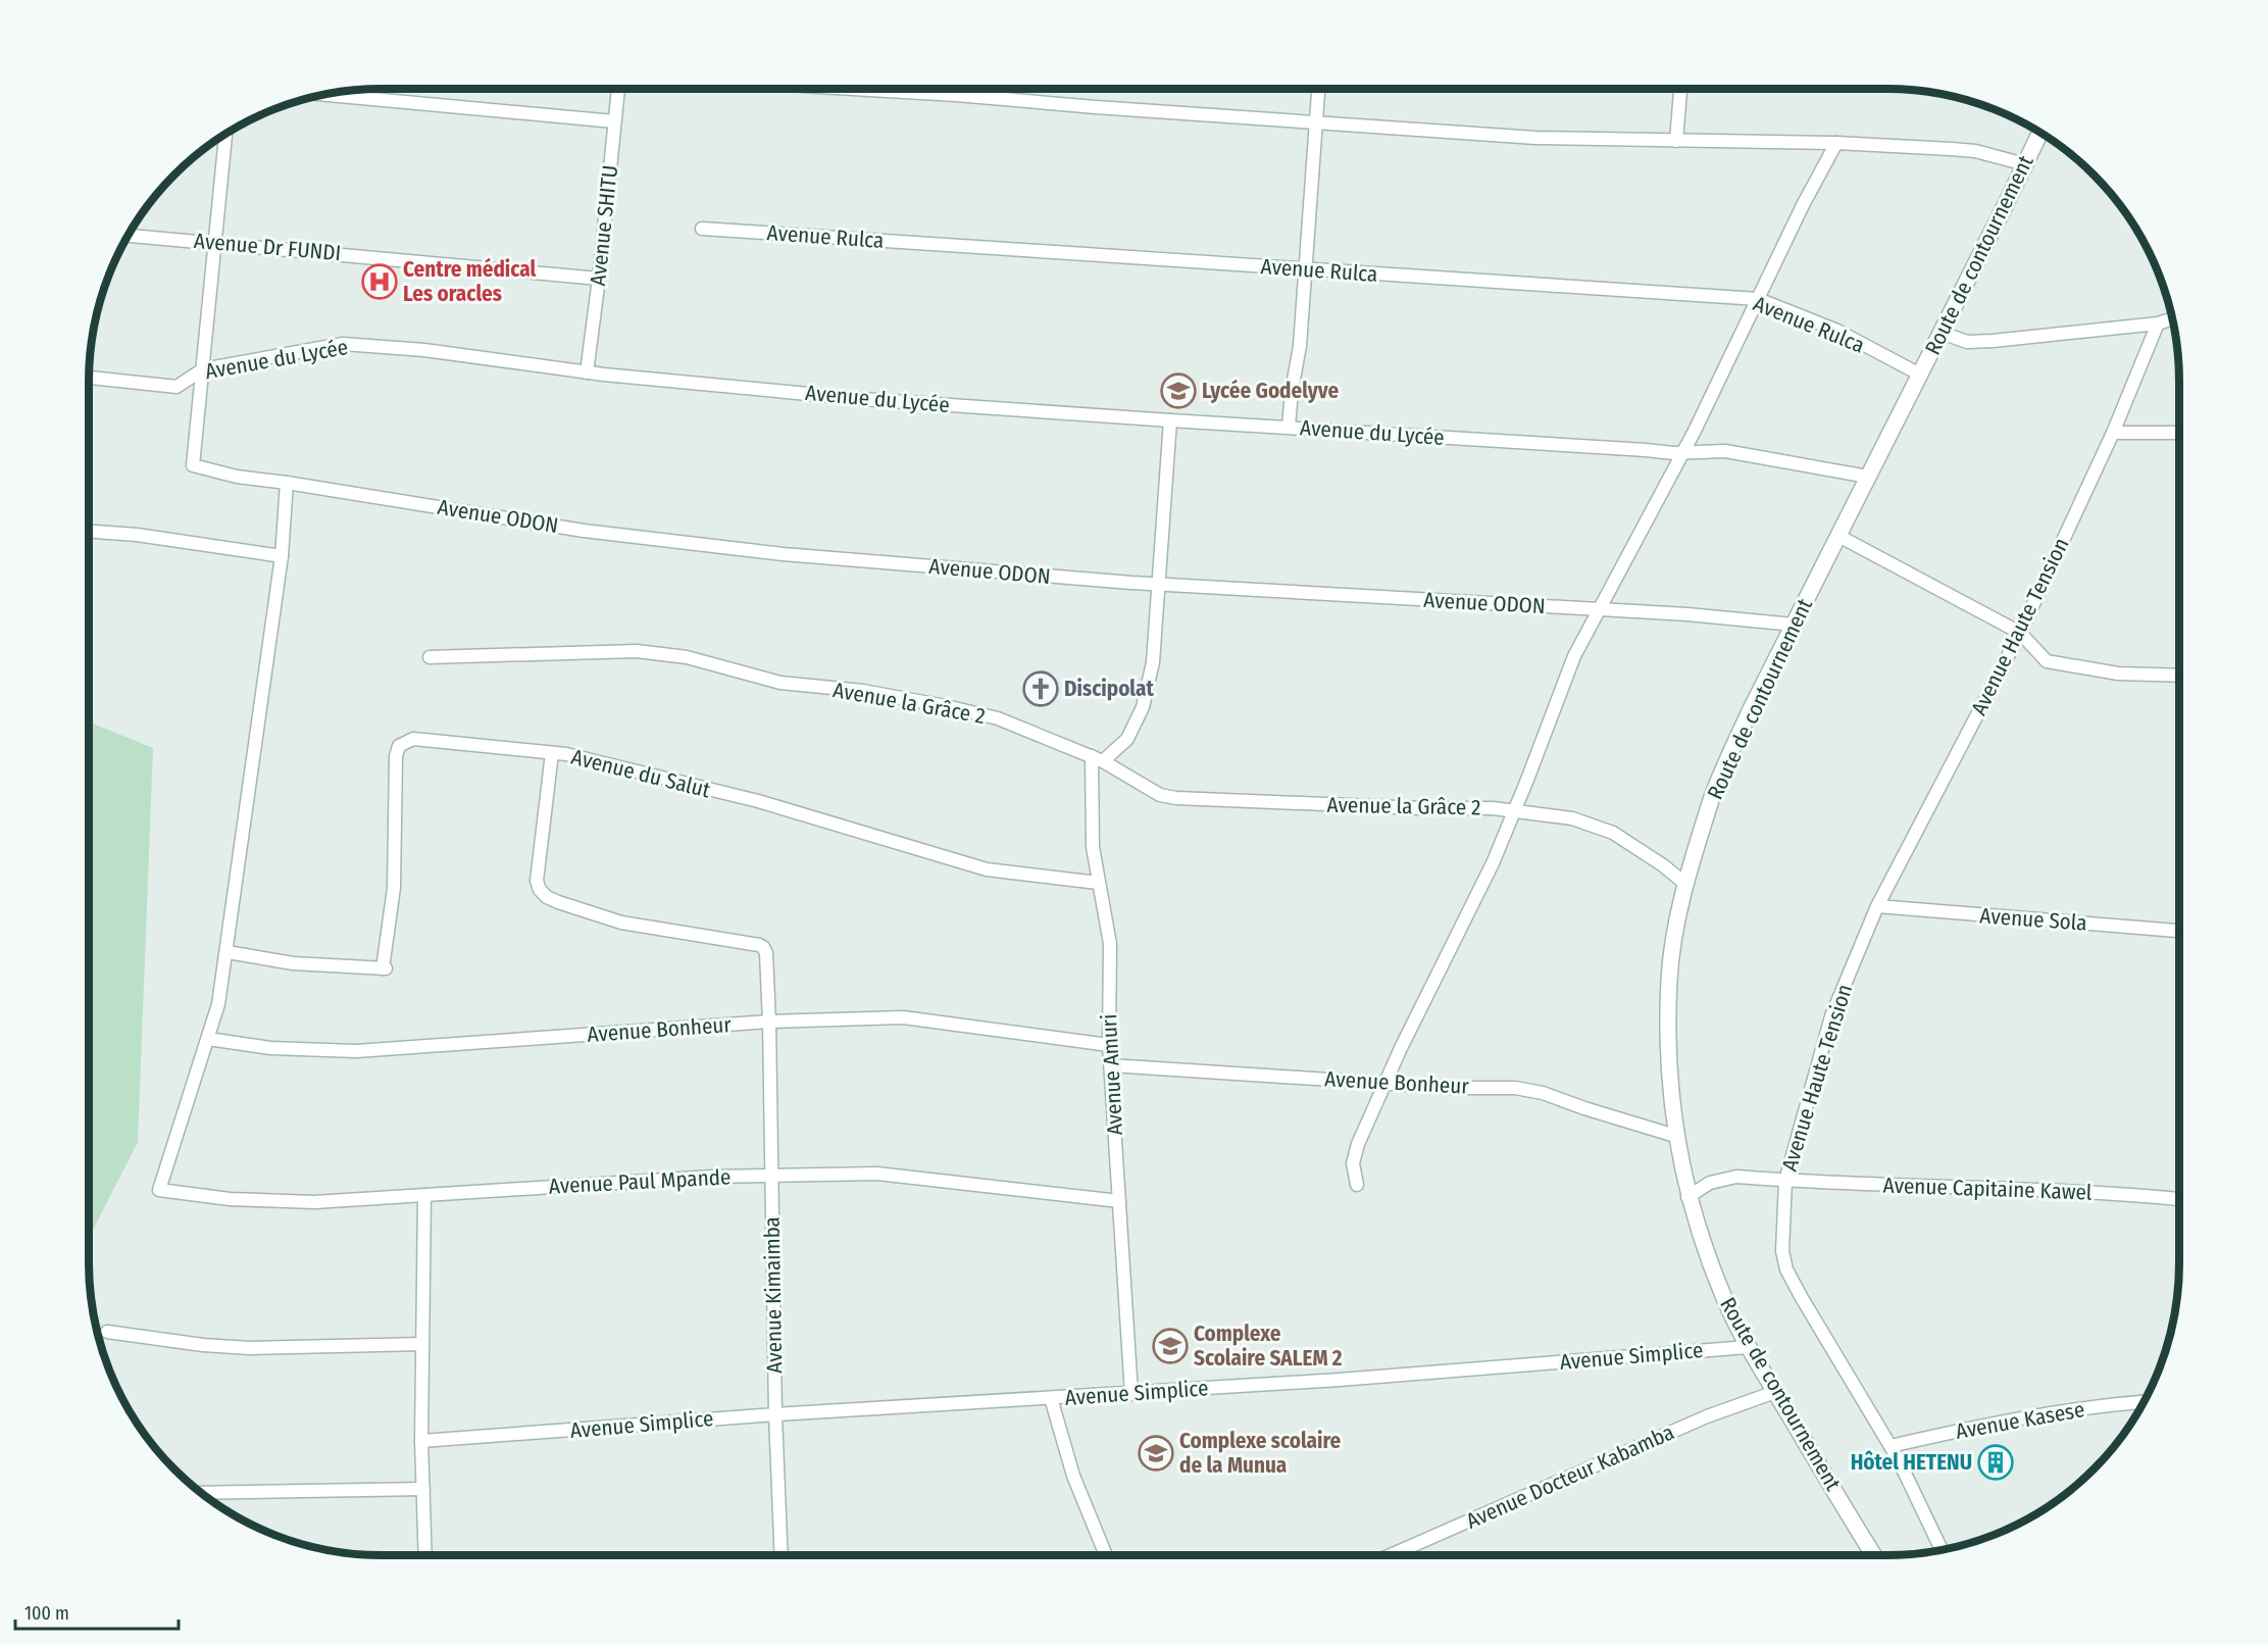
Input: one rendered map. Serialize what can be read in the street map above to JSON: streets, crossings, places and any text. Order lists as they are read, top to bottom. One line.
{"streets":{"street":["Avenue SHITU","Avenue Rulca","Avenue Dr FUNDI","Route de contournement","Avenue du Lycée","Avenue ODON","Avenue Haute Tension","Avenue la Grâce 2","Avenue du Salut","Avenue Sola","Avenue Bonheur","Avenue Amuri","Avenue Paul Mpande","Avenue Capitaine Kawel","Avenue Kimaimba","Avenue Simplice","Avenue Kasese","Avenue Docteur Kabamba"]},"crossings":[["Avenue SHITU","Avenue Dr FUNDI"],["Avenue SHITU","Avenue du Lycée"],["Avenue Rulca","Route de contournement"],["Route de contournement","Avenue du Lycée"],["Route de contournement","Avenue ODON"],["Route de contournement","Avenue la Grâce 2"],["Route de contournement","Avenue Bonheur"],["Route de contournement","Avenue Simplice"],["Route de contournement","Avenue Docteur Kabamba"],["Avenue du Lycée","Avenue ODON"],["Avenue Haute Tension","Avenue Sola"],["Avenue Haute Tension","Avenue Capitaine Kawel"],["Avenue Haute Tension","Avenue Kasese"],["Avenue la Grâce 2","Avenue Amuri"],["Avenue du Salut","Avenue Amuri"],["Avenue du Salut","Avenue Kimaimba"],["Avenue Bonheur","Avenue Amuri"],["Avenue Bonheur","Avenue Paul Mpande"],["Avenue Bonheur","Avenue Kimaimba"],["Avenue Amuri","Avenue Paul Mpande"],["Avenue Amuri","Avenue Simplice"],["Avenue Paul Mpande","Avenue Kimaimba"],["Avenue Kimaimba","Avenue Simplice"]],"places":{"hospital":["Centre médical Les oracles"],"school or university":["Lycée Godelyve","Complexe Scolaire SALEM 2","Complexe scolaire de la Munua"],"church":["Discipolat"],"building":["Hôtel HETENU"]},"scale_bar":"100 m"}
